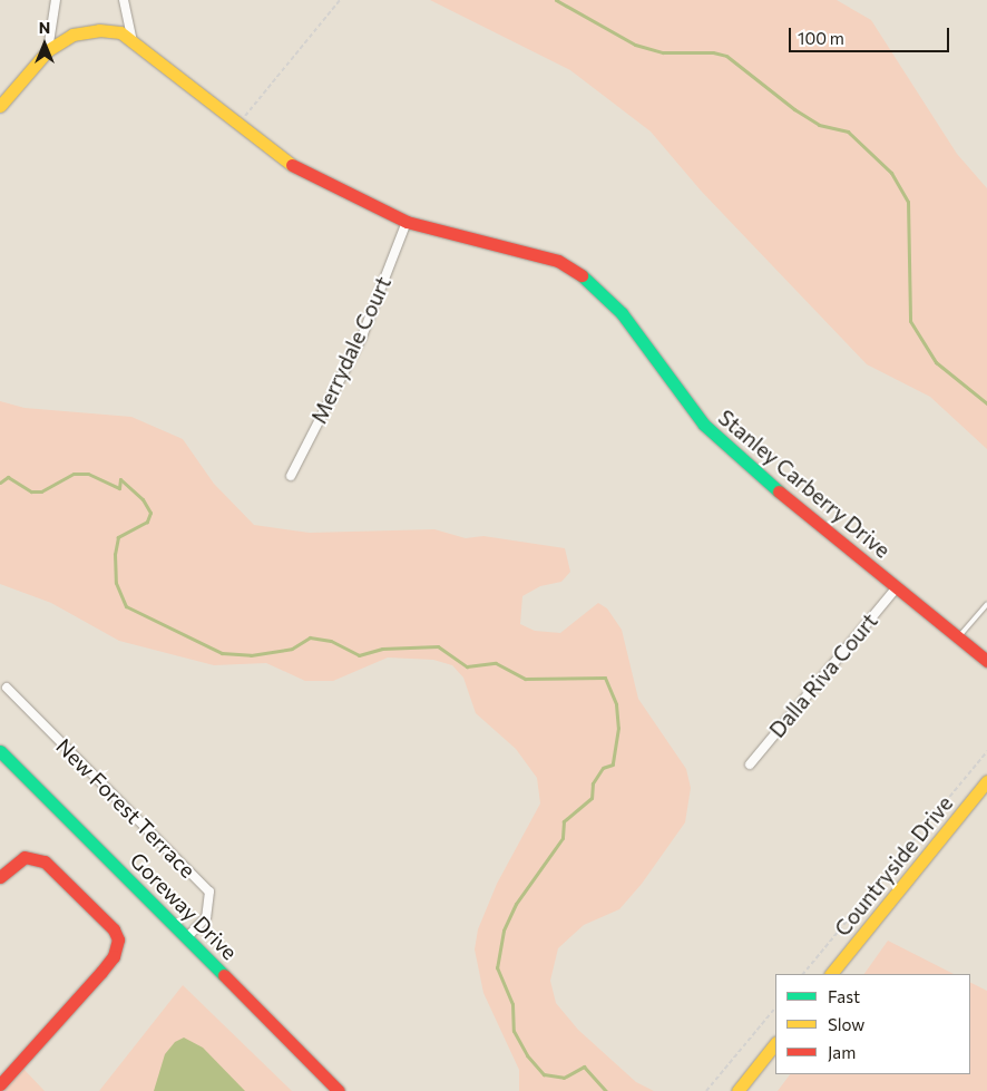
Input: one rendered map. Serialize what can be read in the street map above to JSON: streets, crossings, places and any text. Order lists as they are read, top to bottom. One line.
{"streets":{"street":["Merrydale Court","Stanley Carberry Drive","Dalla Riva Court","New Forest Terrace","Countryside Drive","Goreway Drive"]},"crossings":[["Merrydale Court","Stanley Carberry Drive"],["Stanley Carberry Drive","Dalla Riva Court"],["New Forest Terrace","Goreway Drive"]],"legend":["Fast","Slow","Jam"],"scale_bar":"100 m","north":"top"}
